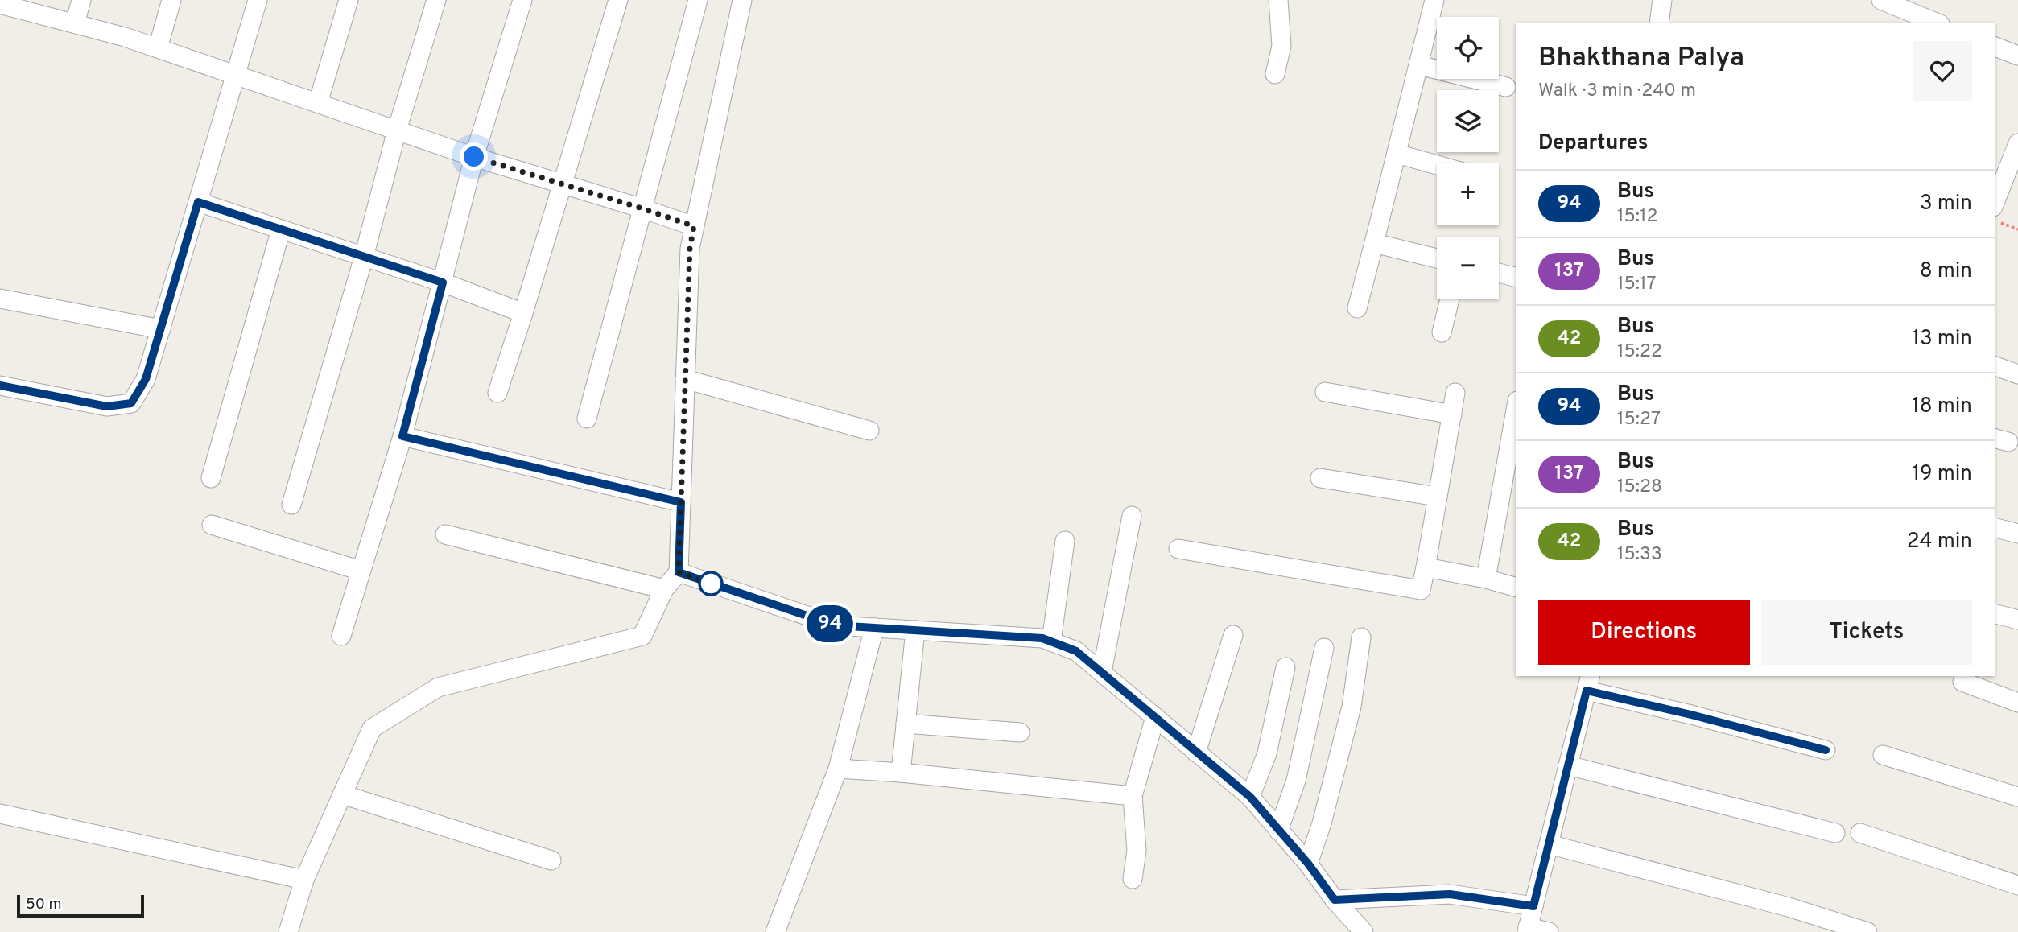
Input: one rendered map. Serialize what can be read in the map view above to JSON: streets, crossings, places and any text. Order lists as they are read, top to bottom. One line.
{"lines":["bus line 94"],"scale_bar":"50 m","page":{"on_map":"94","map_buttons":["+","−"],"heading":[["Bhakthana Palya","Walk · 3 min · 240 m"],"Departures"],"list":[{"mark":"94","name":"Bus","note":"15:12","value":"3 min"},{"mark":"137","name":"Bus","note":"15:17","value":"8 min"},{"mark":"42","name":"Bus","note":"15:22","value":"13 min"},{"mark":"94","name":"Bus","note":"15:27","value":"18 min"},{"mark":"137","name":"Bus","note":"15:28","value":"19 min"},{"mark":"42","name":"Bus","note":"15:33","value":"24 min"}],"buttons":["Directions","Tickets"],"scale":"50 m"}}
